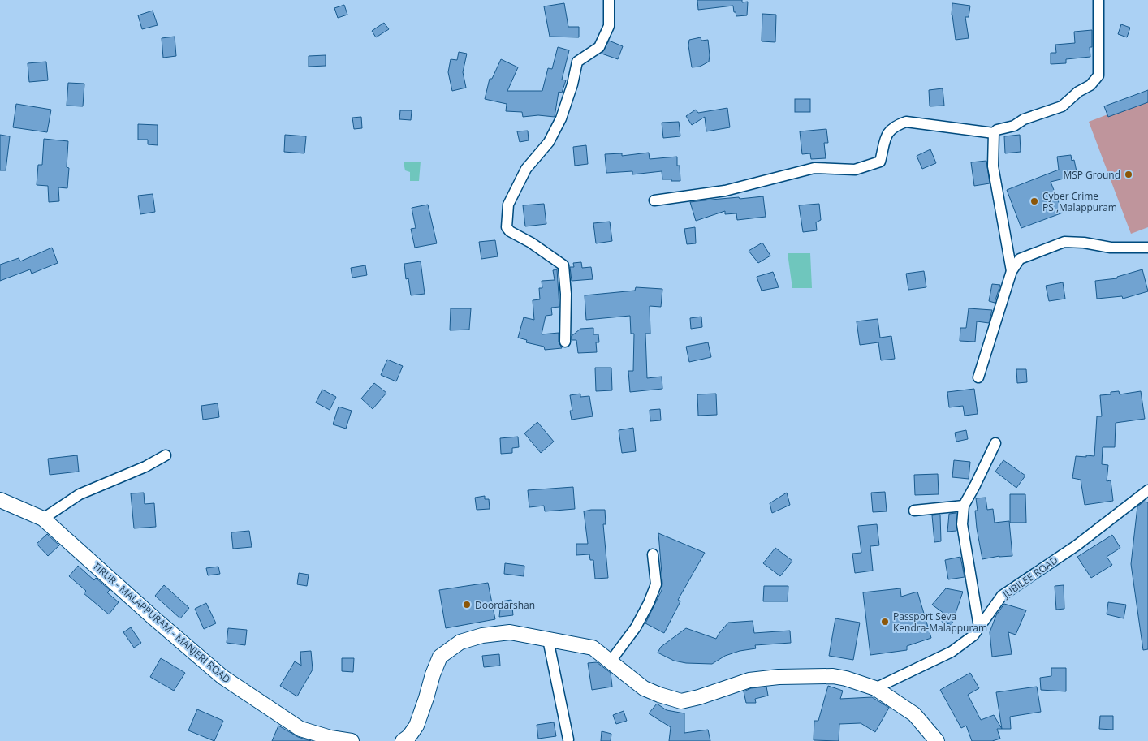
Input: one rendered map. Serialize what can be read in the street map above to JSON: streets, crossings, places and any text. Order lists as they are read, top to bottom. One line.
{"streets":{"main road":["TIRUR - MALAPPURAM - MANJERI ROAD"],"street":["JUBILEE ROAD"]},"places":["MSP Ground","Cyber Crime PS ,Malappuram","Doordarshan","Passport Seva Kendra-Malappuram"]}
